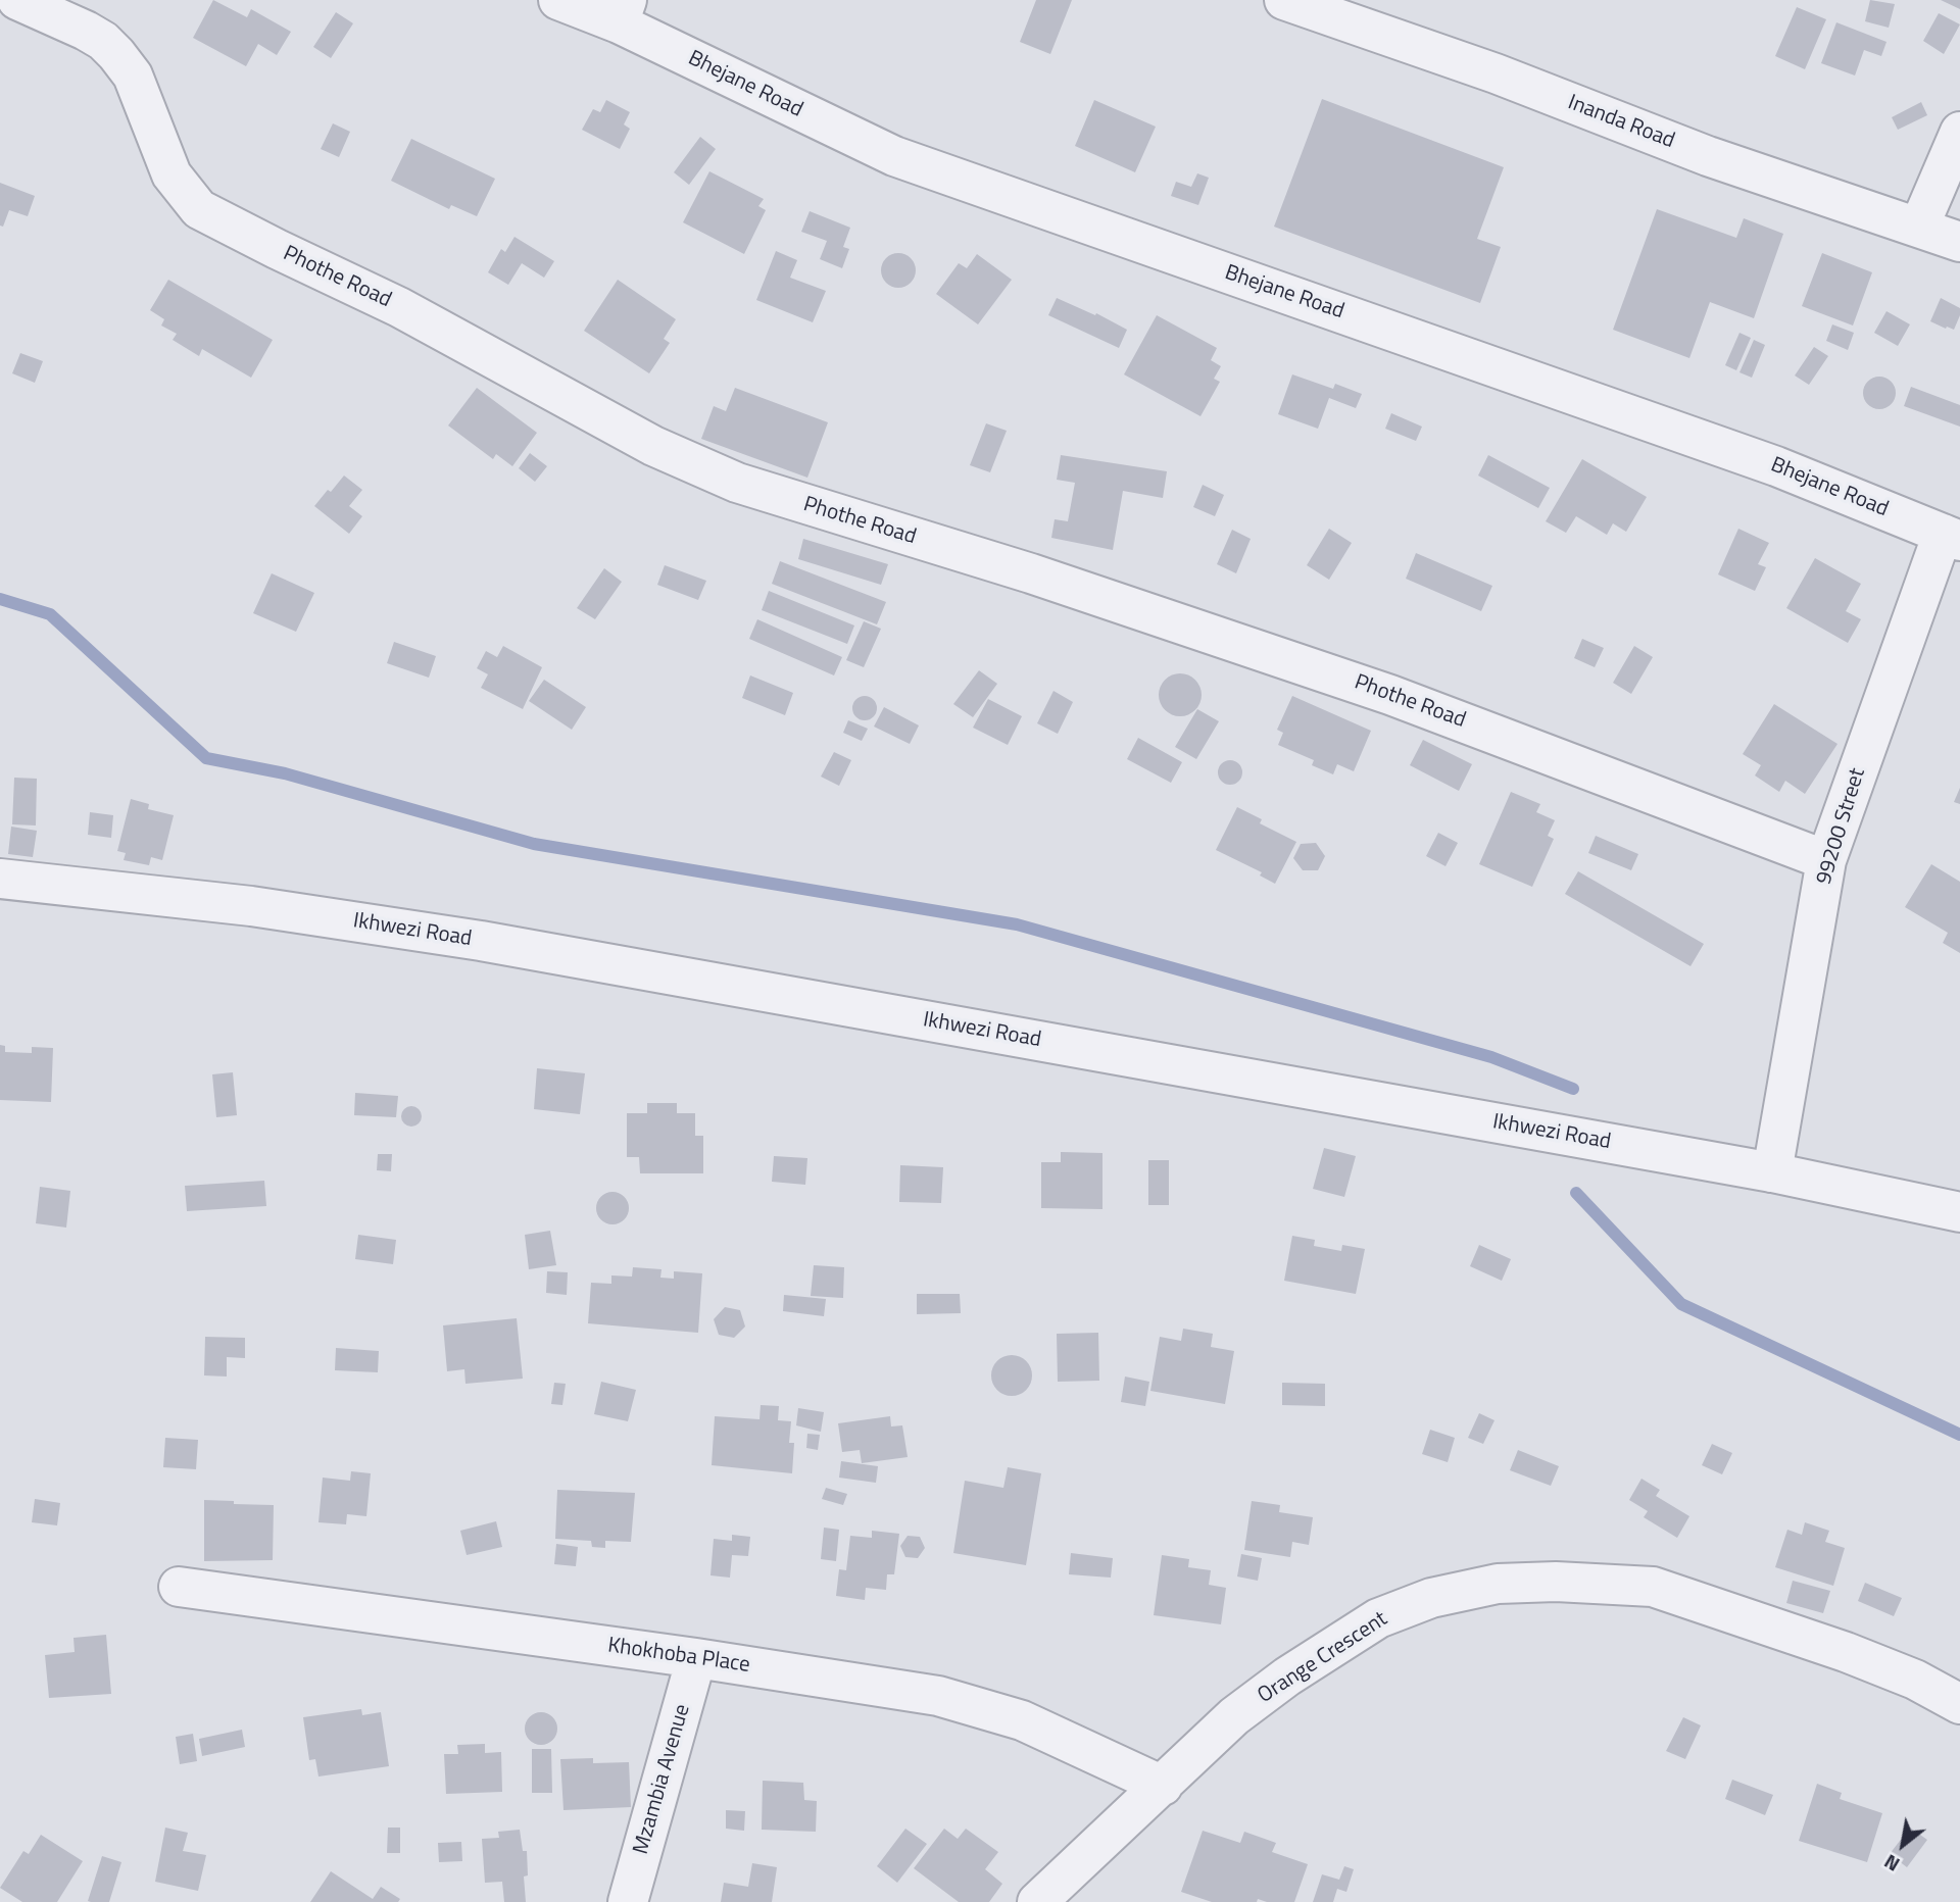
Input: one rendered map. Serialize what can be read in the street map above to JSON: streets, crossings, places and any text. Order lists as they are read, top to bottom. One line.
{"streets":{"street":["Bhejane Road","Inanda Road","Phothe Road","99200 Street","Ikhwezi Road","Khokhoba Place","Orange Crescent","Mzambia Avenue"]},"crossings":[["Bhejane Road","99200 Street"],["Phothe Road","99200 Street"],["99200 Street","Ikhwezi Road"],["Khokhoba Place","Orange Crescent"],["Khokhoba Place","Mzambia Avenue"]],"north":"bottom left"}
